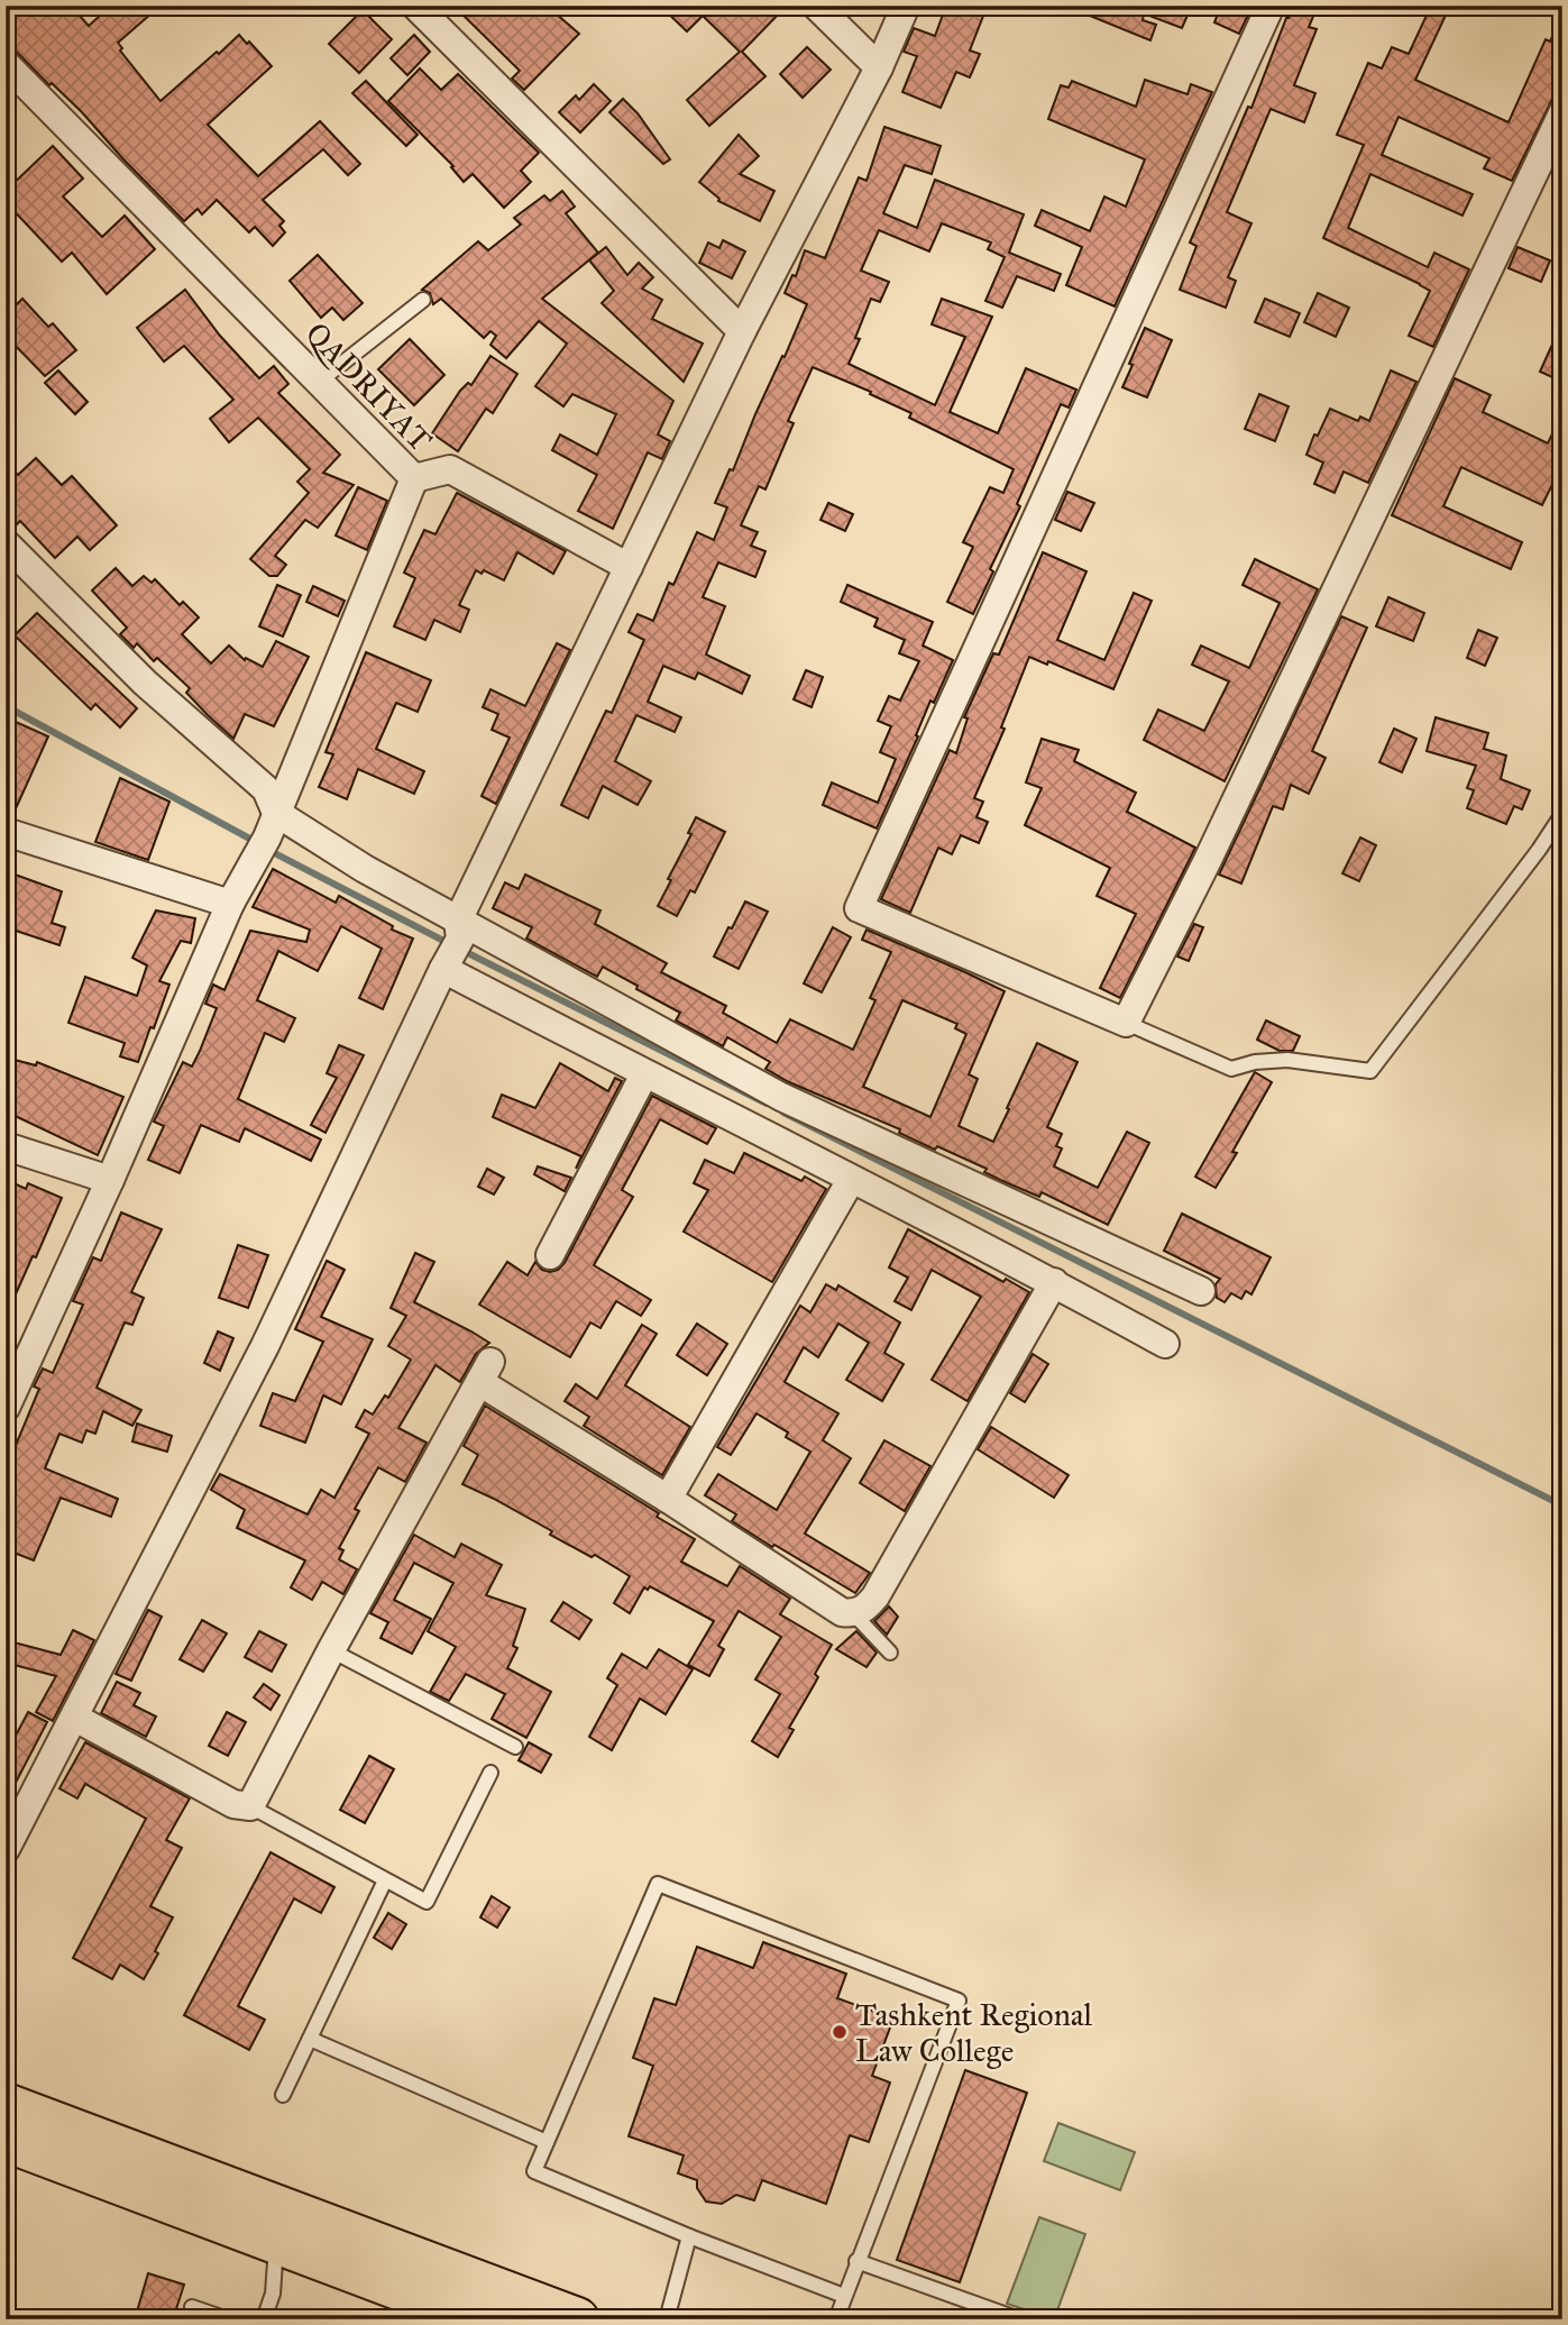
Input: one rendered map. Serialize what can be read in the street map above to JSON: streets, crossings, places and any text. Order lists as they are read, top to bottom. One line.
{"streets":{"street":["QADRIYAT"]},"places":["Tashkent Regional Law College"]}
